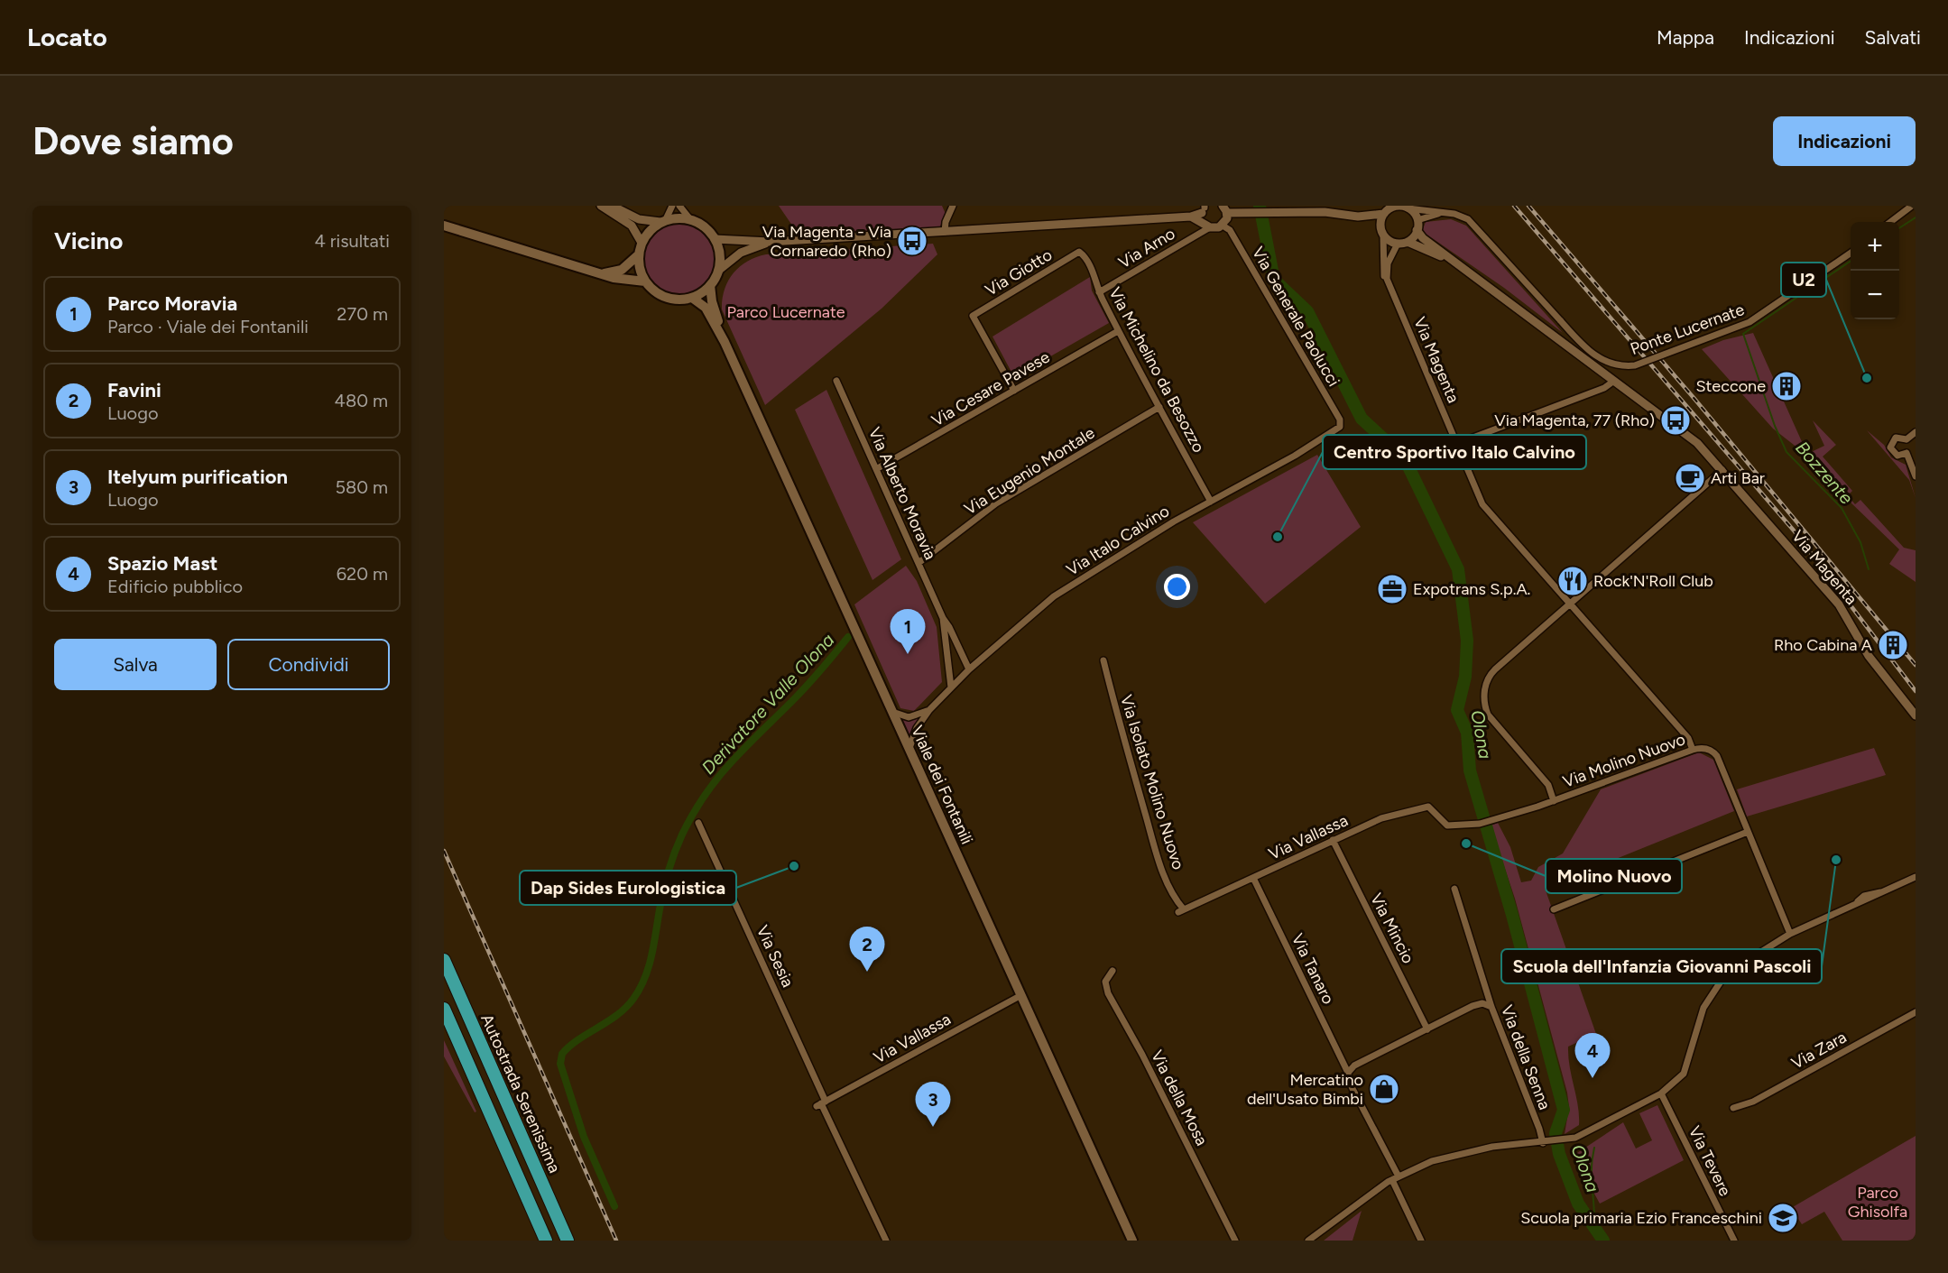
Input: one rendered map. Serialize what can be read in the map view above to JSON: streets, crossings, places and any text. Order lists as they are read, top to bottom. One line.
{"streets":{"highway":["Autostrada Serenissima"],"main road":["Viale dei Fontanili"],"street":["Via Arno","Via Giotto","Via Generale Paolucci","Ponte Lucernate","Via Magenta","Via Michelino da Besozzo","Via Cesare Pavese","Via Eugenio Montale","Via Alberto Moravia","Via Italo Calvino","Via Molino Nuovo","Via Isolato Molino Nuovo","Via Vallassa","Via Mincio","Via Sesia","Via Tanaro","Via Zara","Via della Senna","Via della Mosa","Via Tevere"]},"crossings":[["Via Arno","Via Michelino da Besozzo"],["Via Giotto","Via Michelino da Besozzo"],["Via Giotto","Via Cesare Pavese"],["Via Generale Paolucci","Via Italo Calvino"],["Ponte Lucernate","Via Magenta"],["Via Magenta","Via Molino Nuovo"],["Via Michelino da Besozzo","Via Cesare Pavese"],["Via Michelino da Besozzo","Via Eugenio Montale"],["Via Michelino da Besozzo","Via Italo Calvino"],["Via Cesare Pavese","Via Alberto Moravia"],["Via Eugenio Montale","Via Alberto Moravia"],["Via Alberto Moravia","Via Italo Calvino"],["Via Italo Calvino","Viale dei Fontanili"],["Via Molino Nuovo","Via Vallassa"],["Via Isolato Molino Nuovo","Via Vallassa"],["Viale dei Fontanili","Via Vallassa"],["Via Vallassa","Via Mincio"],["Via Vallassa","Via Sesia"],["Via Vallassa","Via Tanaro"]],"water":["Bozzente","Derivatore Valle Olona","Olona"],"parks":["Parco Lucernate","Parco Ghisolfa"],"places":{"bus stop":["Via Magenta - Via Cornaredo (Rho)","Via Magenta, 77 (Rho)"],"other":["U2","Centro Sportivo Italo Calvino","Molino Nuovo","Scuola dell'Infanzia Giovanni Pascoli","Dap Sides Eurologistica"],"building":["Steccone","Rho Cabina A"],"cafe":["Arti Bar"],"restaurant":["Rock'N'Roll Club"],"office":["Expotrans S.p.A."],"shop":["Mercatino dell'Usato Bimbi"],"school or university":["Scuola primaria Ezio Franceschini"]},"page":{"header":"Locato","nav":["Mappa","Indicazioni","Salvati"],"buttons":["Indicazioni",["Salva","Condividi"]],"title":"Dove siamo","heading":["Vicino","4 risultati"],"map_buttons":["+","−"],"list":[{"mark":"1","name":"Parco Moravia","note":"Parco · Viale dei Fontanili","value":"270 m"},{"mark":"2","name":"Favini","note":"Luogo","value":"480 m"},{"mark":"3","name":"Itelyum purification","note":"Luogo","value":"580 m"},{"mark":"4","name":"Spazio Mast","note":"Edificio pubblico","value":"620 m"}],"pins":["1","2","4","3"]}}
